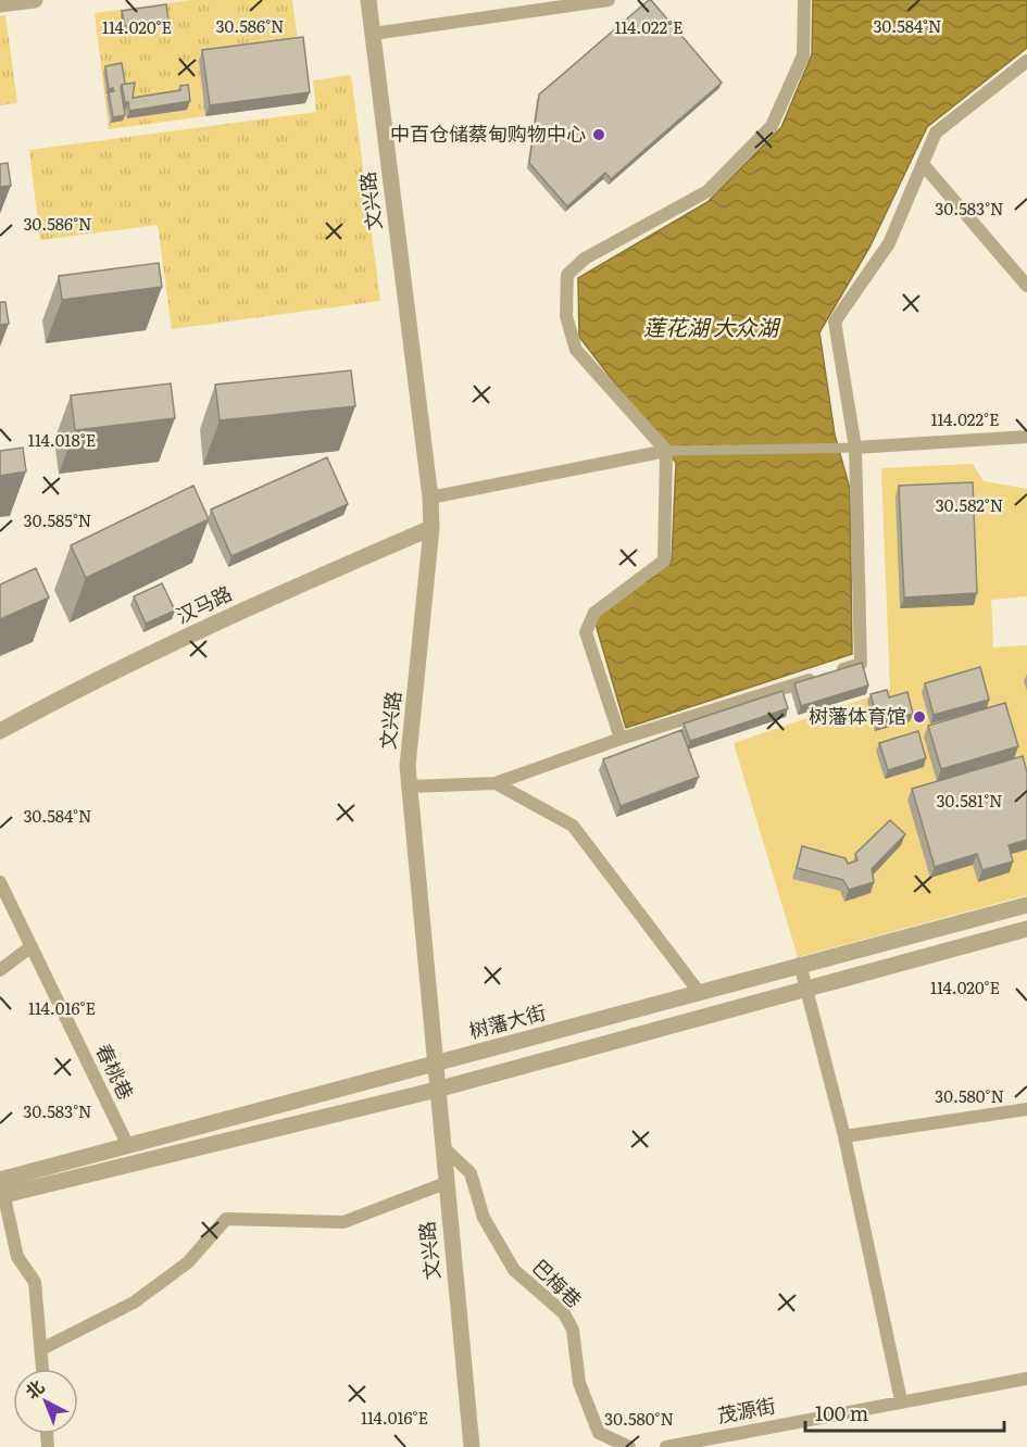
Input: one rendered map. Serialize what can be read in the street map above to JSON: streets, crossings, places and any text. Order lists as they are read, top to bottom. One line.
{"streets":{"street":["文兴路","汉马路","树藩大街","春桃巷","巴梅巷","茂源街"]},"crossings":[["文兴路","汉马路"],["文兴路","树藩大街"],["文兴路","巴梅巷"],["树藩大街","春桃巷"]],"water":["莲花湖 大众湖"],"places":["中百仓储蔡甸购物中心","树藩体育馆"],"scale_bar":"100 m","north":"top left","coordinates":["30.584°N","30.586°N","114.020°E","114.022°E","30.583°N","114.018°E","30.582°N","30.585°N","30.581°N","114.016°E","30.580°N"]}
